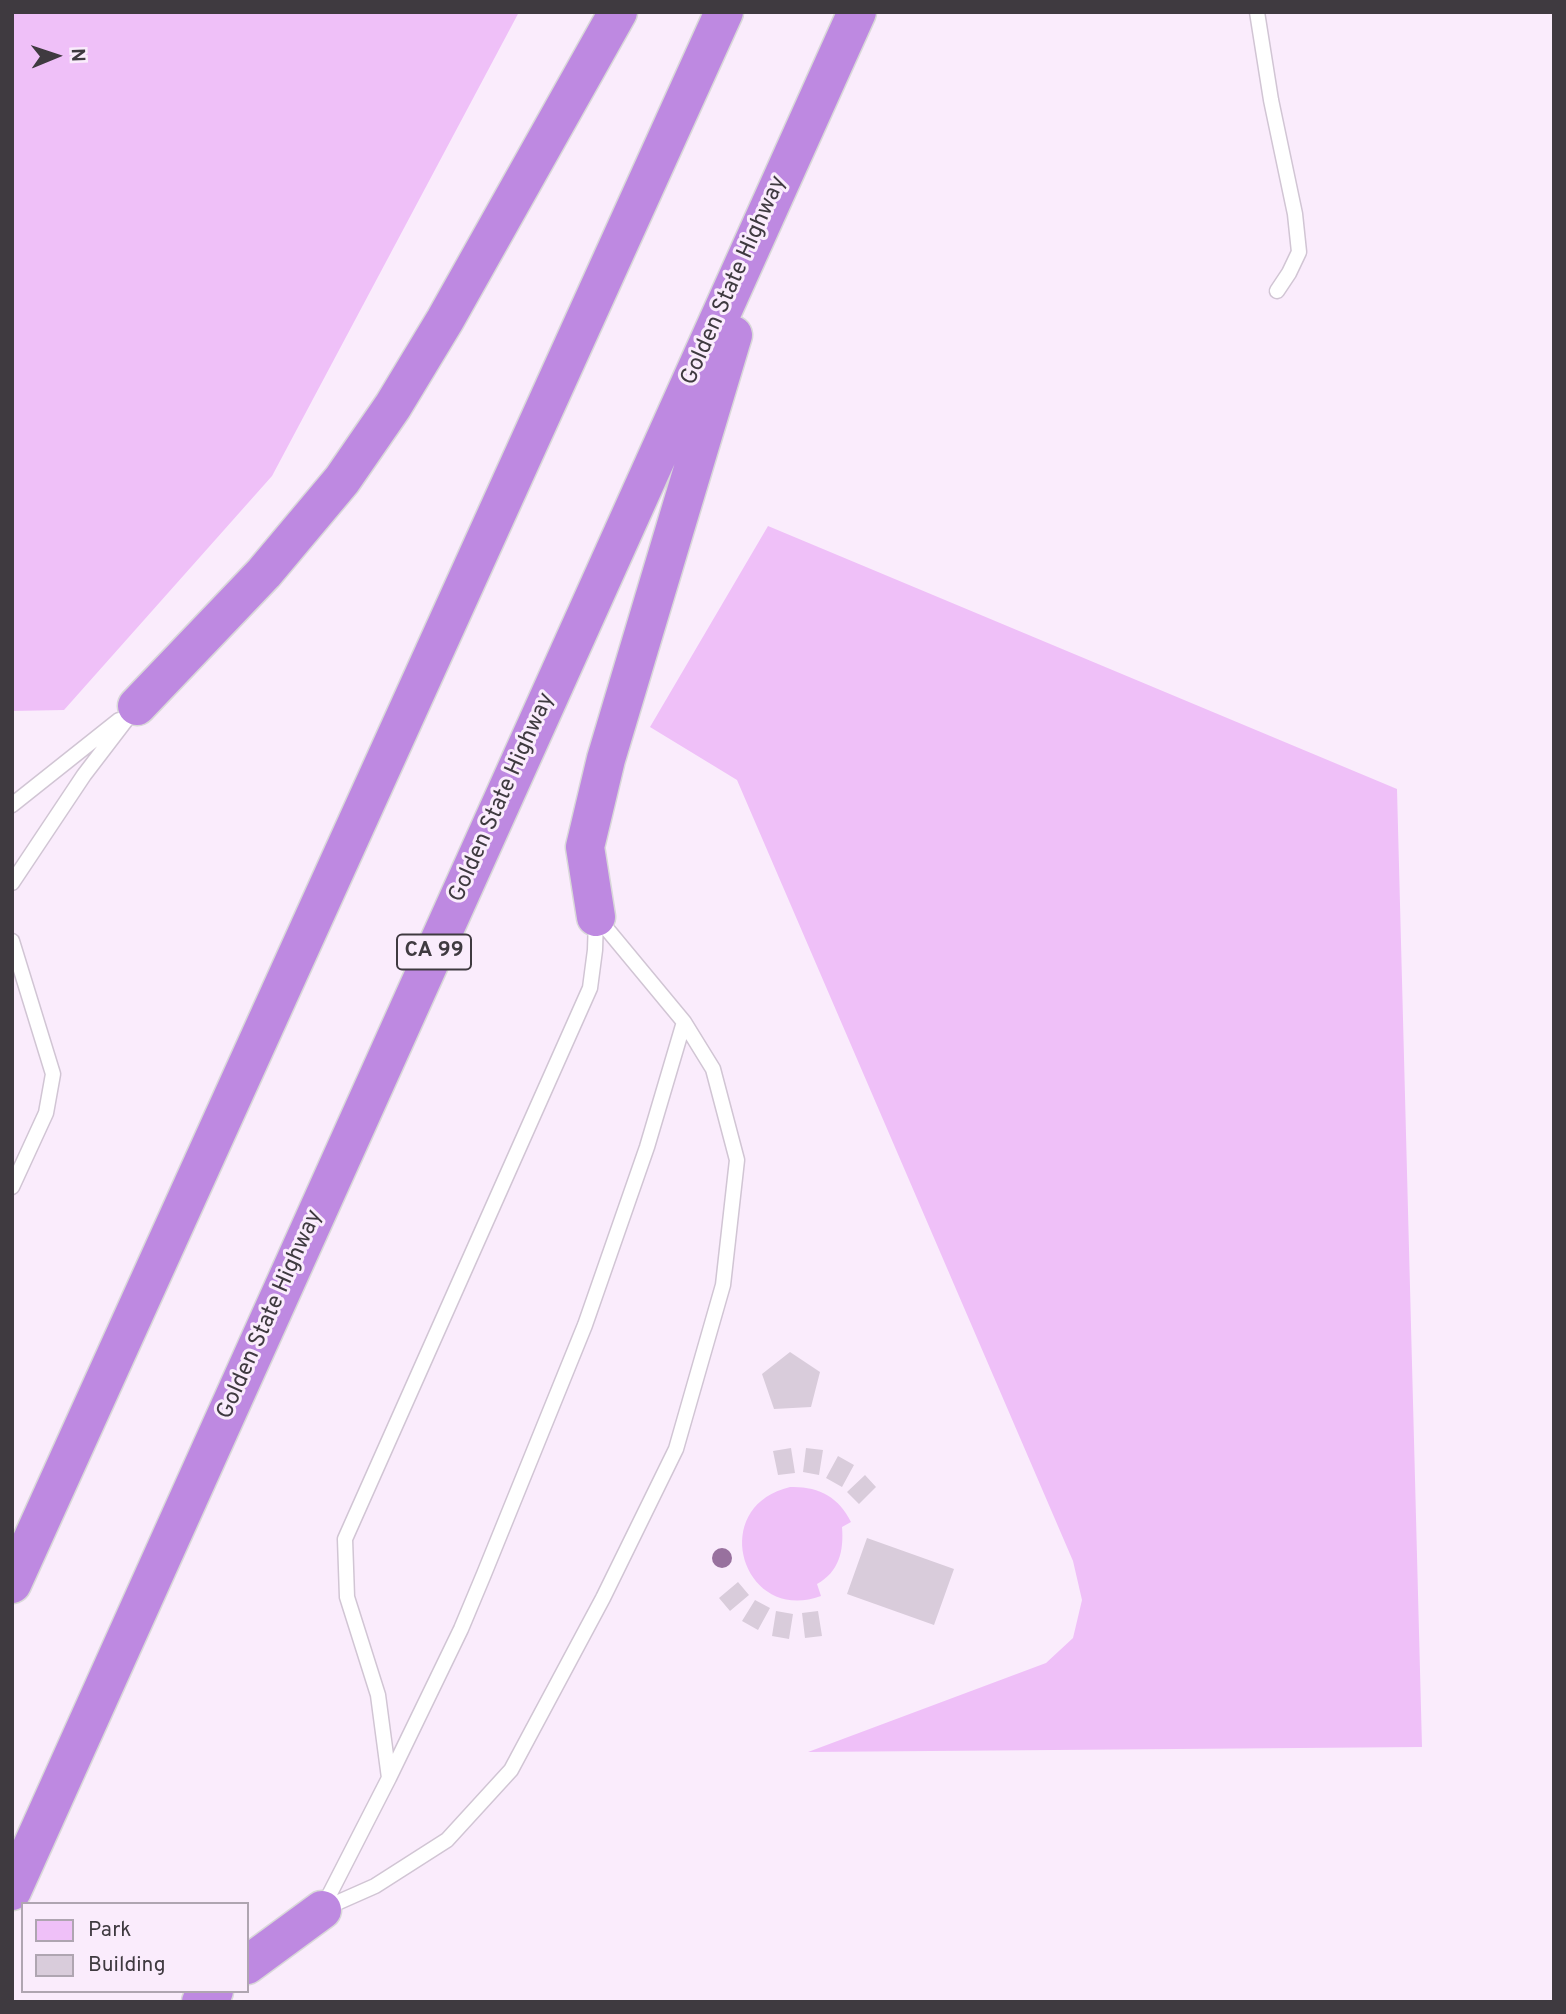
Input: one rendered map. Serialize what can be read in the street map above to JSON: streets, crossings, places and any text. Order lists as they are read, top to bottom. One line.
{"streets":{"highway":["Golden State Highway","CA 99"]},"legend":["Park","Building"],"north":"right"}
